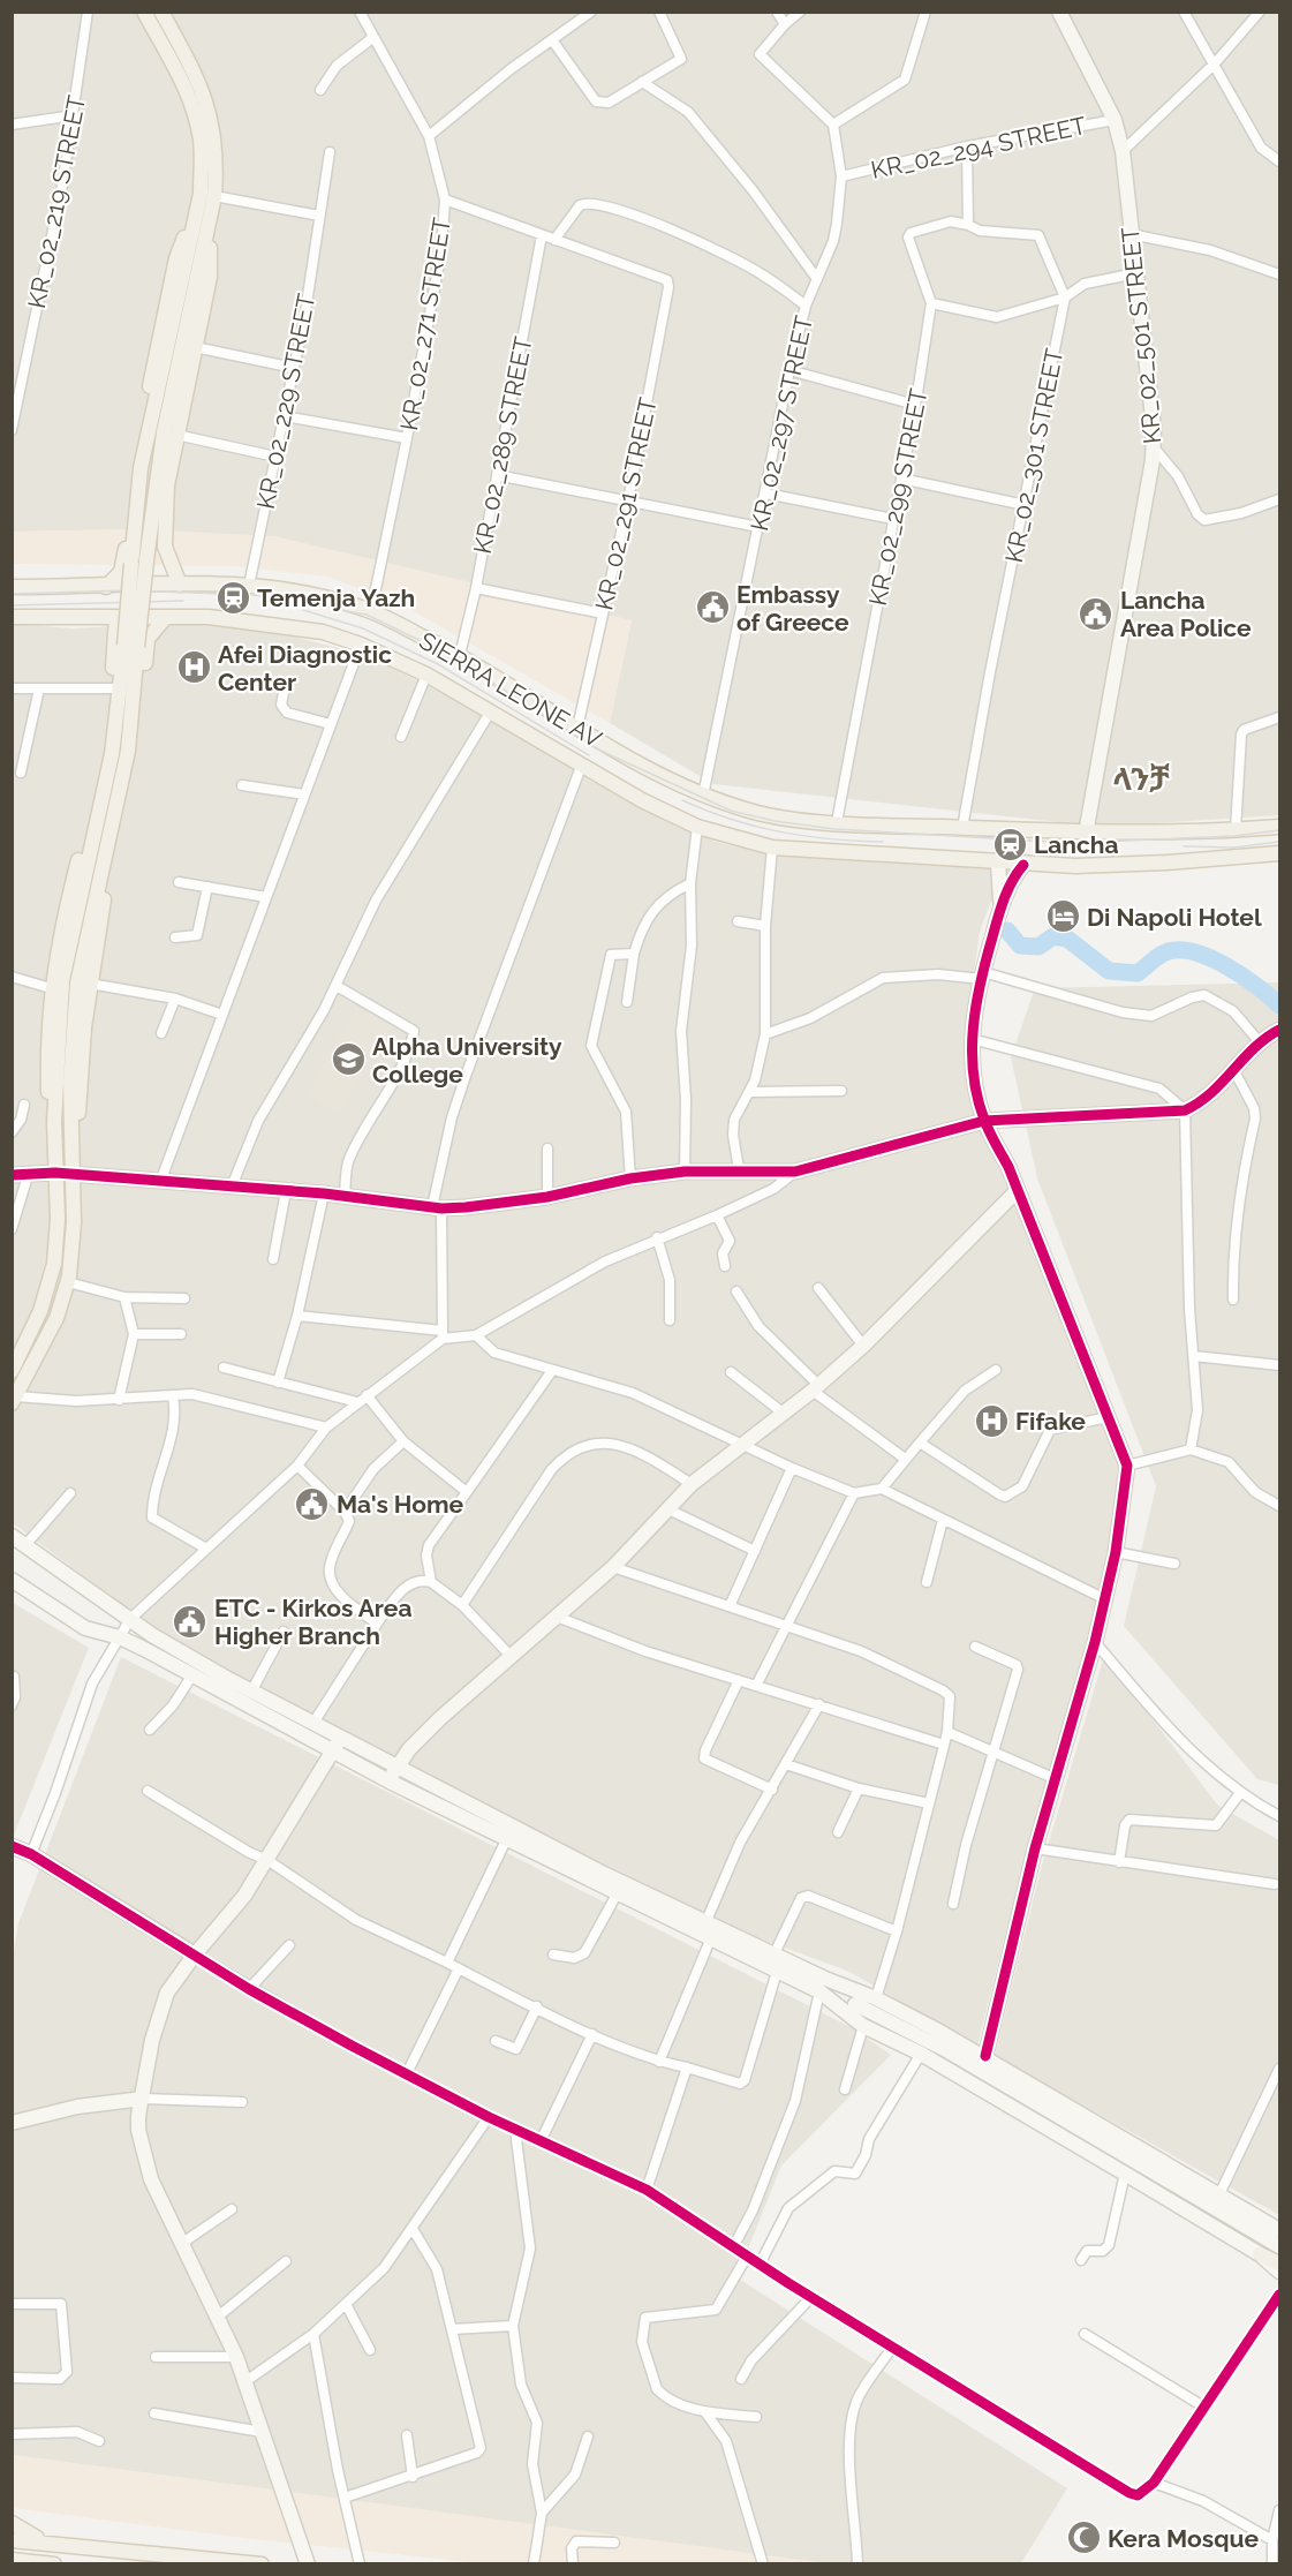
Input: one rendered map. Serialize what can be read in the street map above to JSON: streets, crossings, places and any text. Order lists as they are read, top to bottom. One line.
{"streets":{"main road":["SIERRA LEONE AV"],"street":["KR_02_294 STREET","KR_02_219 STREET","KR_02_271 STREET","KR_02_501 STREET","KR_02_229 STREET","KR_02_297 STREET","KR_02_289 STREET","KR_02_301 STREET","KR_02_299 STREET","KR_02_291 STREET"]},"crossings":[["KR_02_294 STREET","KR_02_501 STREET"],["KR_02_294 STREET","KR_02_297 STREET"],["KR_02_271 STREET","SIERRA LEONE AV"],["KR_02_501 STREET","SIERRA LEONE AV"],["KR_02_229 STREET","SIERRA LEONE AV"],["KR_02_297 STREET","SIERRA LEONE AV"],["KR_02_289 STREET","SIERRA LEONE AV"],["KR_02_301 STREET","SIERRA LEONE AV"],["KR_02_299 STREET","SIERRA LEONE AV"],["KR_02_291 STREET","SIERRA LEONE AV"]],"districts":["ላንቻ"],"places":{"station":["Temenja Yazh","Lancha"],"public building":["Embassy of Greece","Lancha Area Police","Ma's Home","ETC - Kirkos Area Higher Branch"],"hospital":["Afei Diagnostic Center","Fifake"],"hotel":["Di Napoli Hotel"],"school or university":["Alpha University College"],"mosque":["Kera Mosque"]}}
